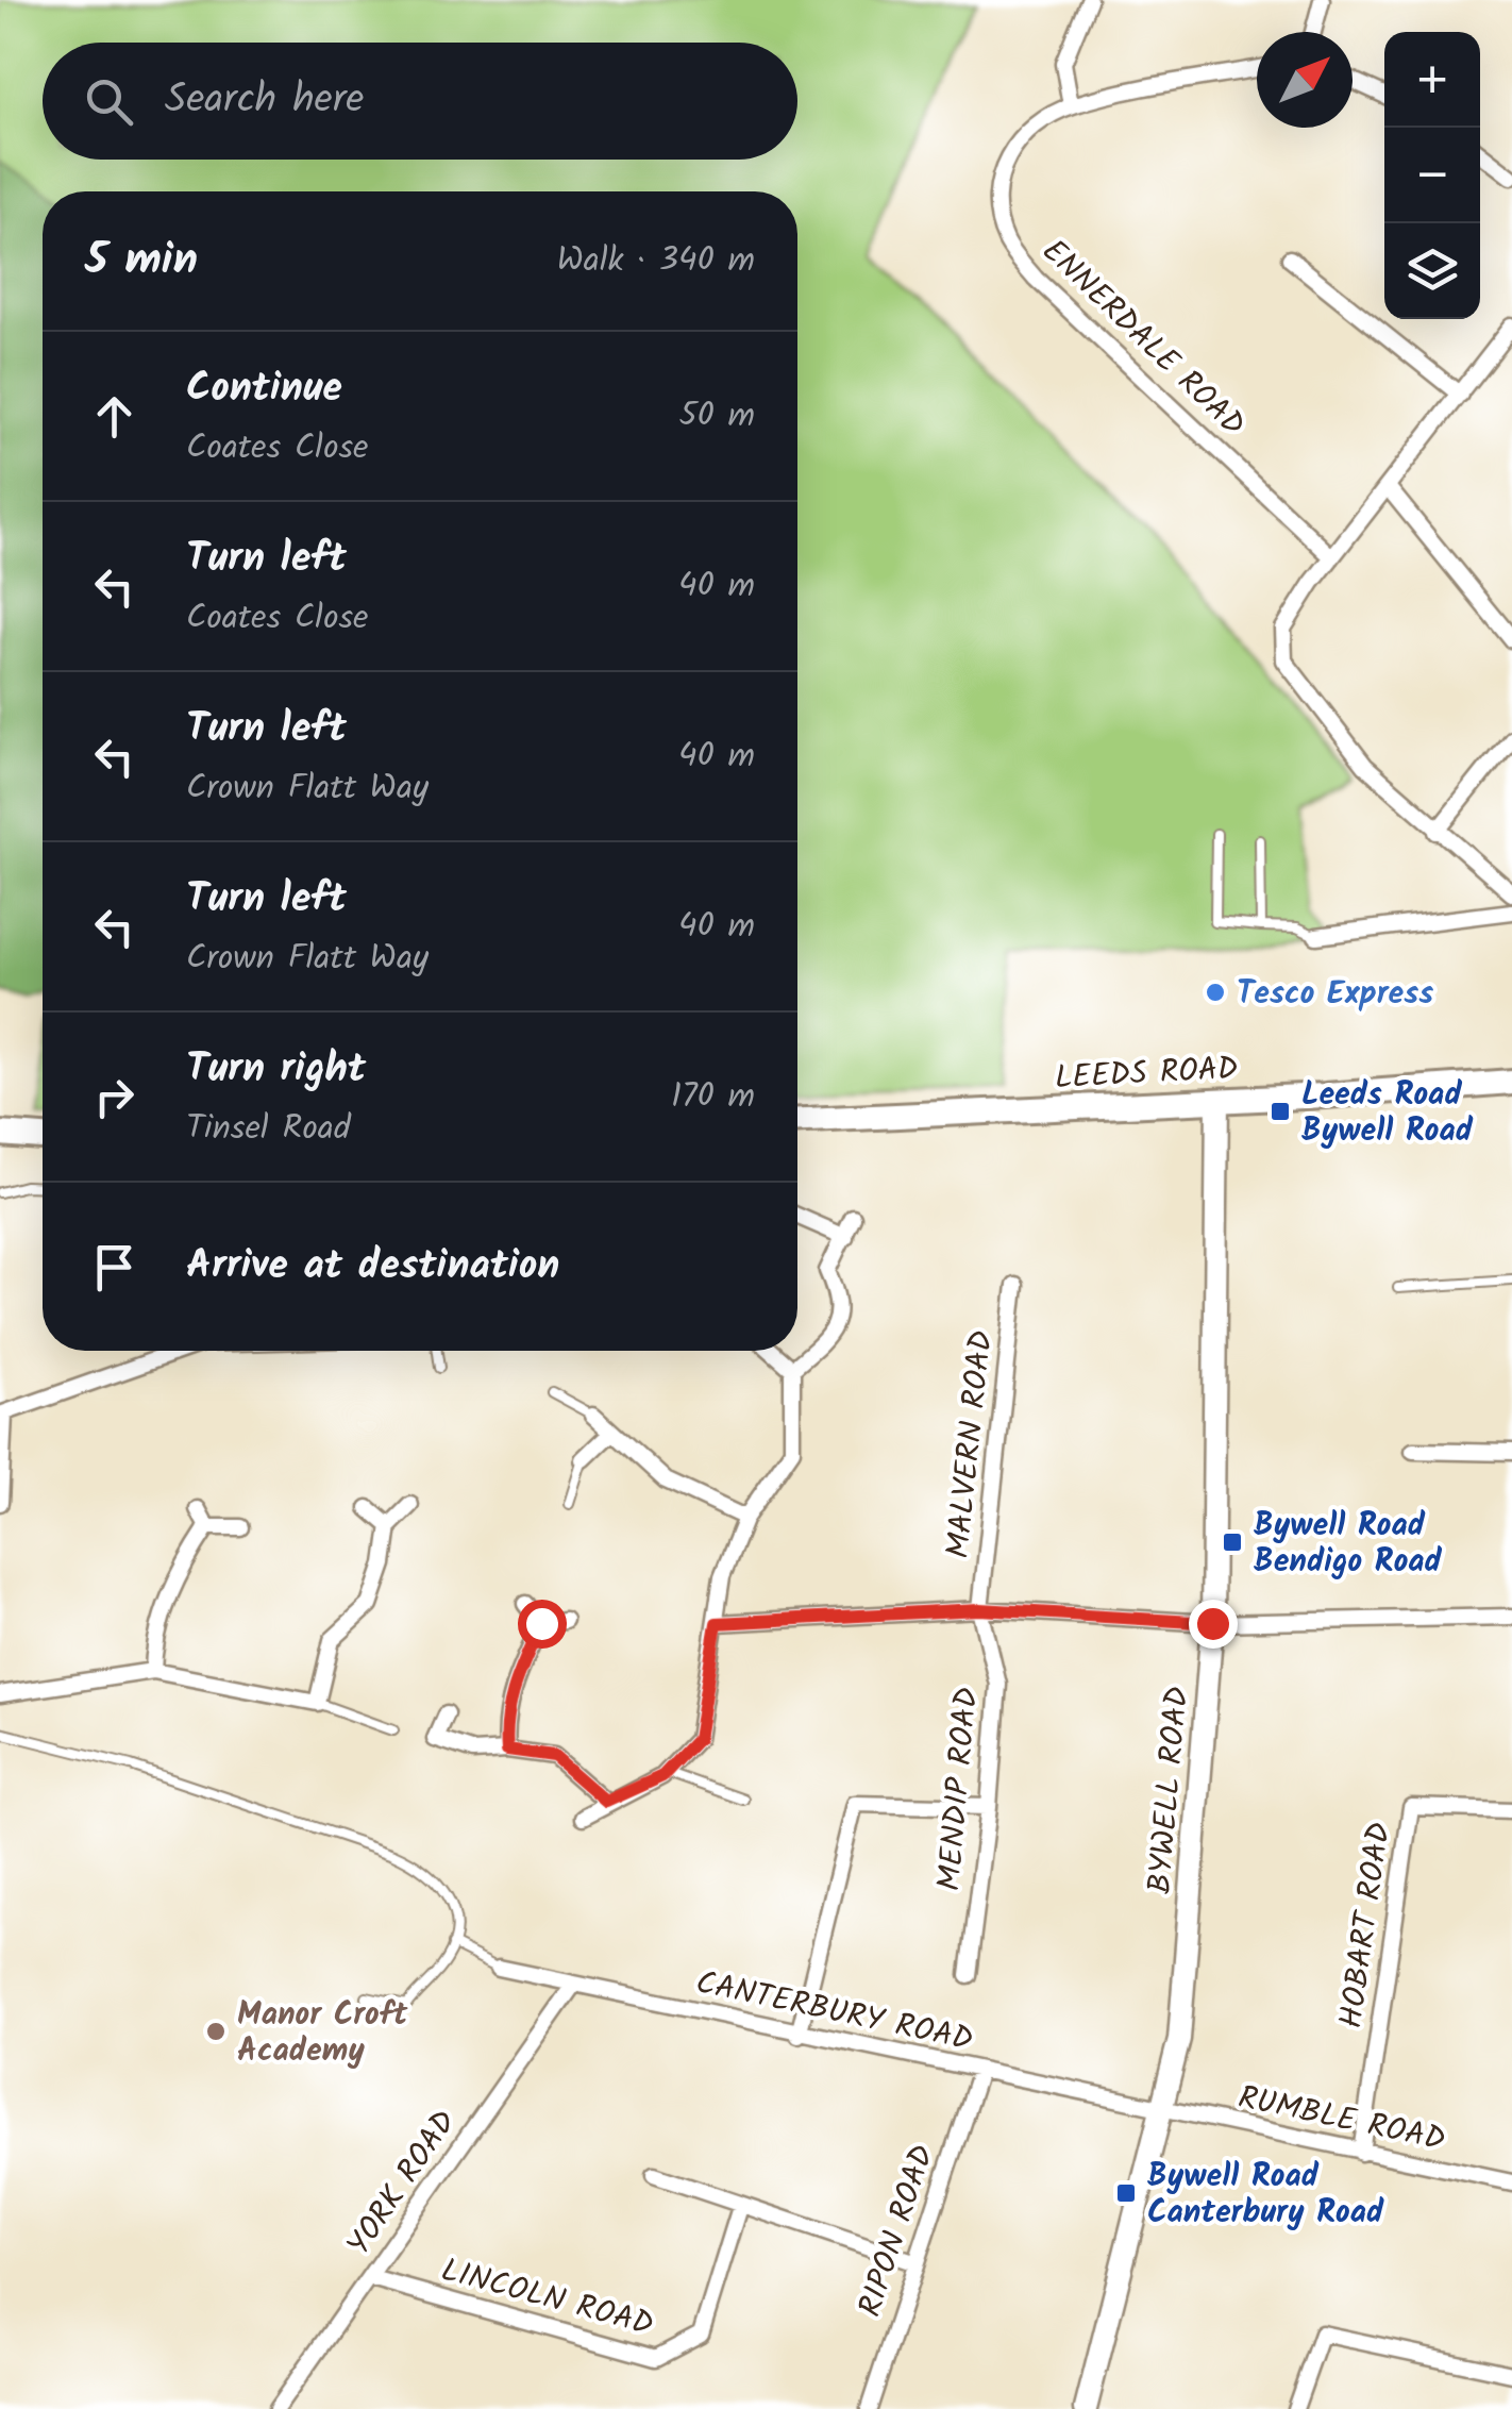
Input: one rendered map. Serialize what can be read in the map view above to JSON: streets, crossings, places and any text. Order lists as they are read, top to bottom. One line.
{"streets":{"main road":["LEEDS ROAD"],"street":["ENNERDALE ROAD","MALVERN ROAD","MENDIP ROAD","BYWELL ROAD","HOBART ROAD","CANTERBURY ROAD","RUMBLE ROAD","YORK ROAD","RIPON ROAD","LINCOLN ROAD"]},"crossings":[["LEEDS ROAD","BYWELL ROAD"],["MALVERN ROAD","MENDIP ROAD"],["BYWELL ROAD","CANTERBURY ROAD"],["BYWELL ROAD","RUMBLE ROAD"],["HOBART ROAD","RUMBLE ROAD"],["CANTERBURY ROAD","RUMBLE ROAD"],["CANTERBURY ROAD","YORK ROAD"],["CANTERBURY ROAD","RIPON ROAD"],["YORK ROAD","LINCOLN ROAD"]],"places":{"other":["Tesco Express","Manor Croft Academy"],"transit":["Leeds Road Bywell Road","Bywell Road Bendigo Road","Bywell Road Canterbury Road"]},"north":"top right","page":{"map_buttons":["+","−"],"search":"Search here","heading":["5 min","Walk · 340 m"],"list":[["Continue","Coates Close","50 m"],["Turn left","Coates Close","40 m"],["Turn left","Crown Flatt Way","40 m"],["Turn left","Crown Flatt Way","40 m"],["Turn right","Tinsel Road","170 m"],"Arrive at destination"]}}
